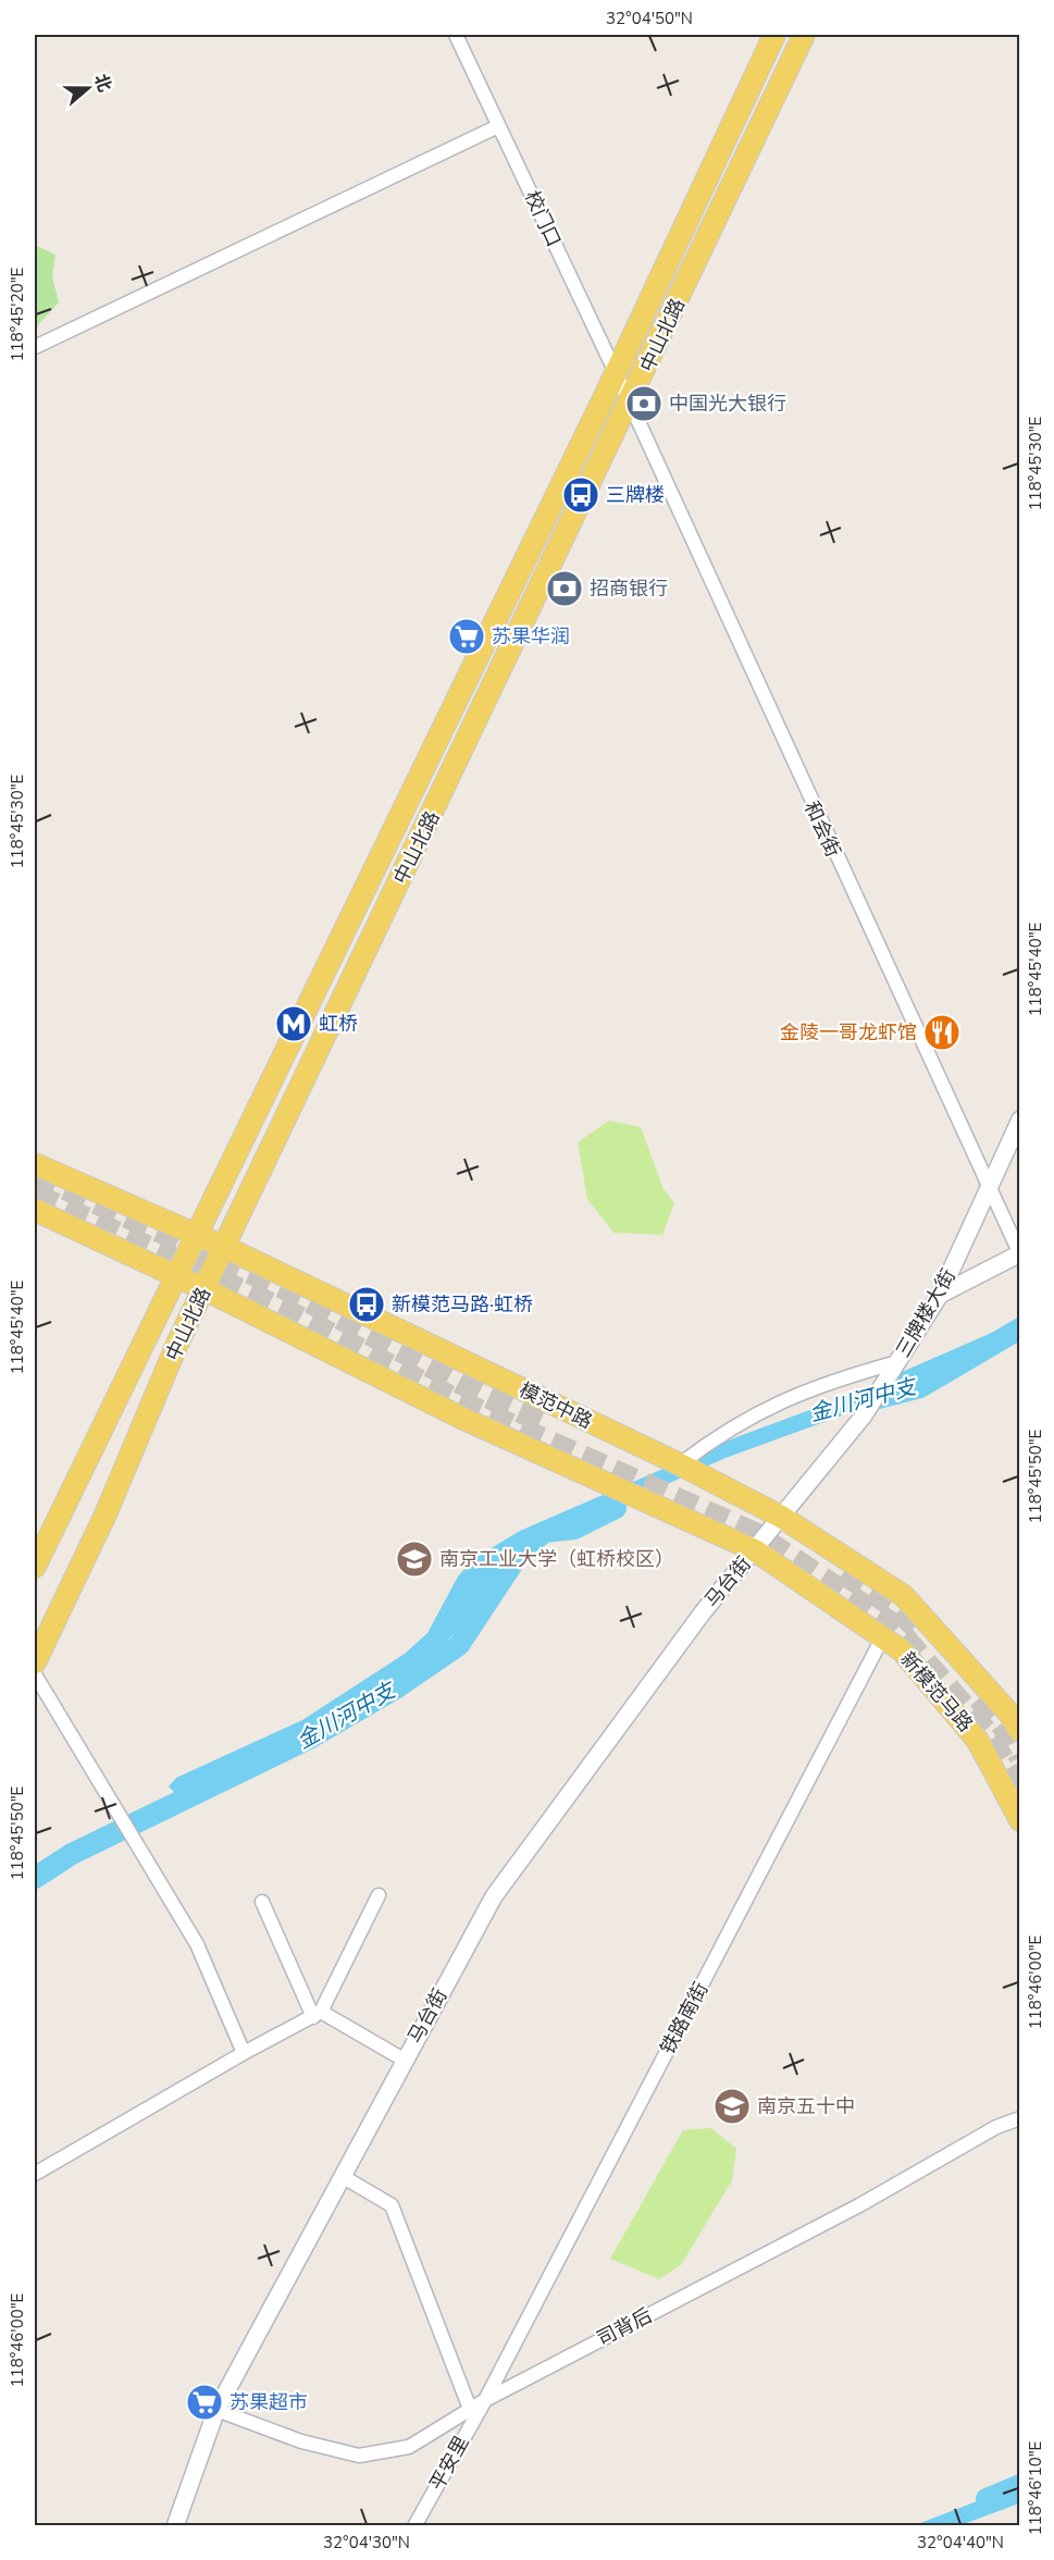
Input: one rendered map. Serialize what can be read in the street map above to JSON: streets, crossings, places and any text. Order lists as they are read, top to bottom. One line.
{"streets":{"main road":["中山北路","模范中路","新模范马路"],"street":["校门口","和会街","三牌楼大街","马台街","铁路南街","司背后","平安里"]},"crossings":[["校门口","中山北路"],["校门口","和会街"],["中山北路","和会街"],["中山北路","模范中路"],["和会街","三牌楼大街"],["三牌楼大街","模范中路"],["三牌楼大街","马台街"],["三牌楼大街","新模范马路"],["马台街","新模范马路"],["马台街","司背后"],["新模范马路","铁路南街"],["铁路南街","司背后"],["铁路南街","平安里"],["司背后","平安里"]],"water":["金川河中支"],"places":{"bank":["中国光大银行","招商银行"],"bus stop":["三牌楼","新模范马路·虹桥"],"supermarket":["苏果华润","苏果超市"],"metro station":["虹桥"],"restaurant":["金陵一哥龙虾馆"],"school or university":["南京工业大学（虹桥校区）","南京五十中"]},"north":"right","coordinates":["32°04'50\"N","118°45'20\"E","118°45'30\"E","118°45'40\"E","118°45'50\"E","118°46'00\"E","118°46'10\"E","32°04'30\"N","32°04'40\"N"]}
